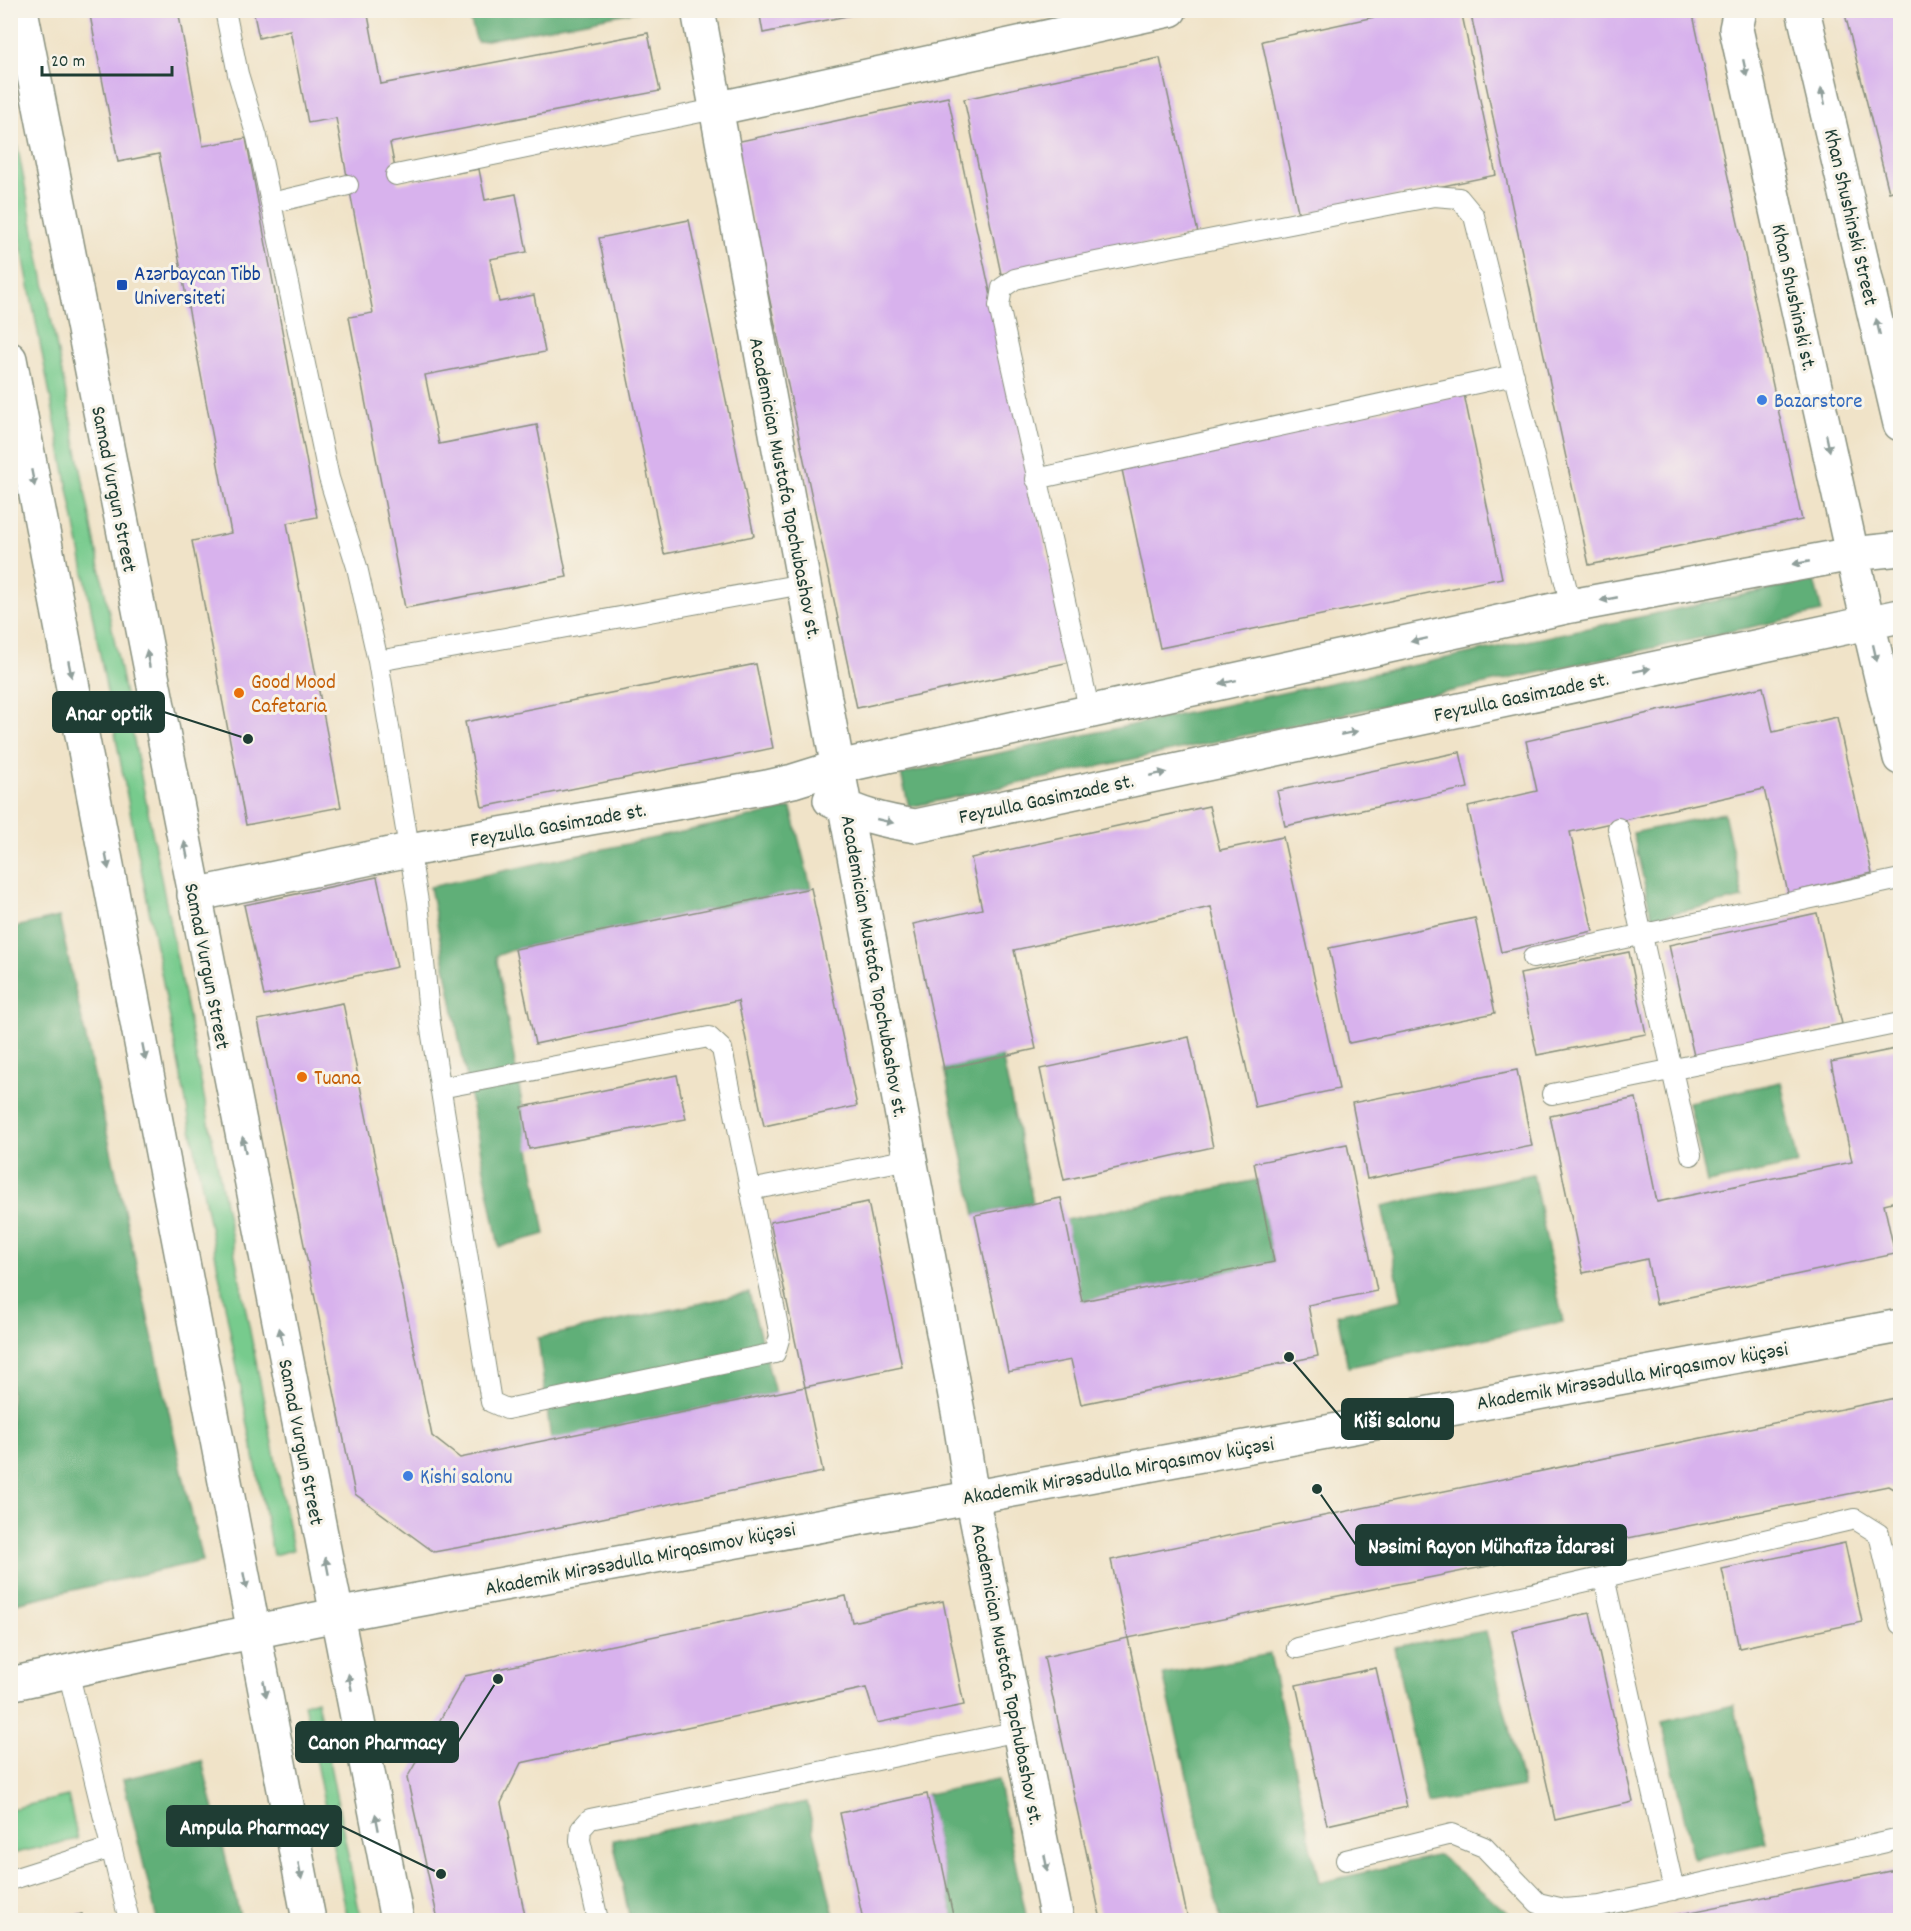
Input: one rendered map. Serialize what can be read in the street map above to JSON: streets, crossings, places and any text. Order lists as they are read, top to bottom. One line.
{"streets":{"street":["Khan Shushinski Street","Khan Shushinski st.","Academician Mustafa Topchubashov st.","Samad Vurgun Street","Feyzulla Gasimzade st.","Akademik Mirəsədulla Mirqasımov küçəsi"]},"crossings":[["Khan Shushinski st.","Feyzulla Gasimzade st."],["Academician Mustafa Topchubashov st.","Feyzulla Gasimzade st."],["Academician Mustafa Topchubashov st.","Akademik Mirəsədulla Mirqasımov küçəsi"],["Samad Vurgun Street","Feyzulla Gasimzade st."],["Samad Vurgun Street","Akademik Mirəsədulla Mirqasımov küçəsi"]],"one_way":["Khan Shushinski Street","Khan Shushinski st."],"places":{"transit":["Azərbaycan Tibb Universiteti"],"other":["Bazarstore","Good Mood Cafetaria","Anar optik","Tuana","Kiši salonu","Kishi salonu","Nəsimi Rayon Mühafizə İdarəsi","Canon Pharmacy","Ampula Pharmacy"]},"scale_bar":"20 m"}
